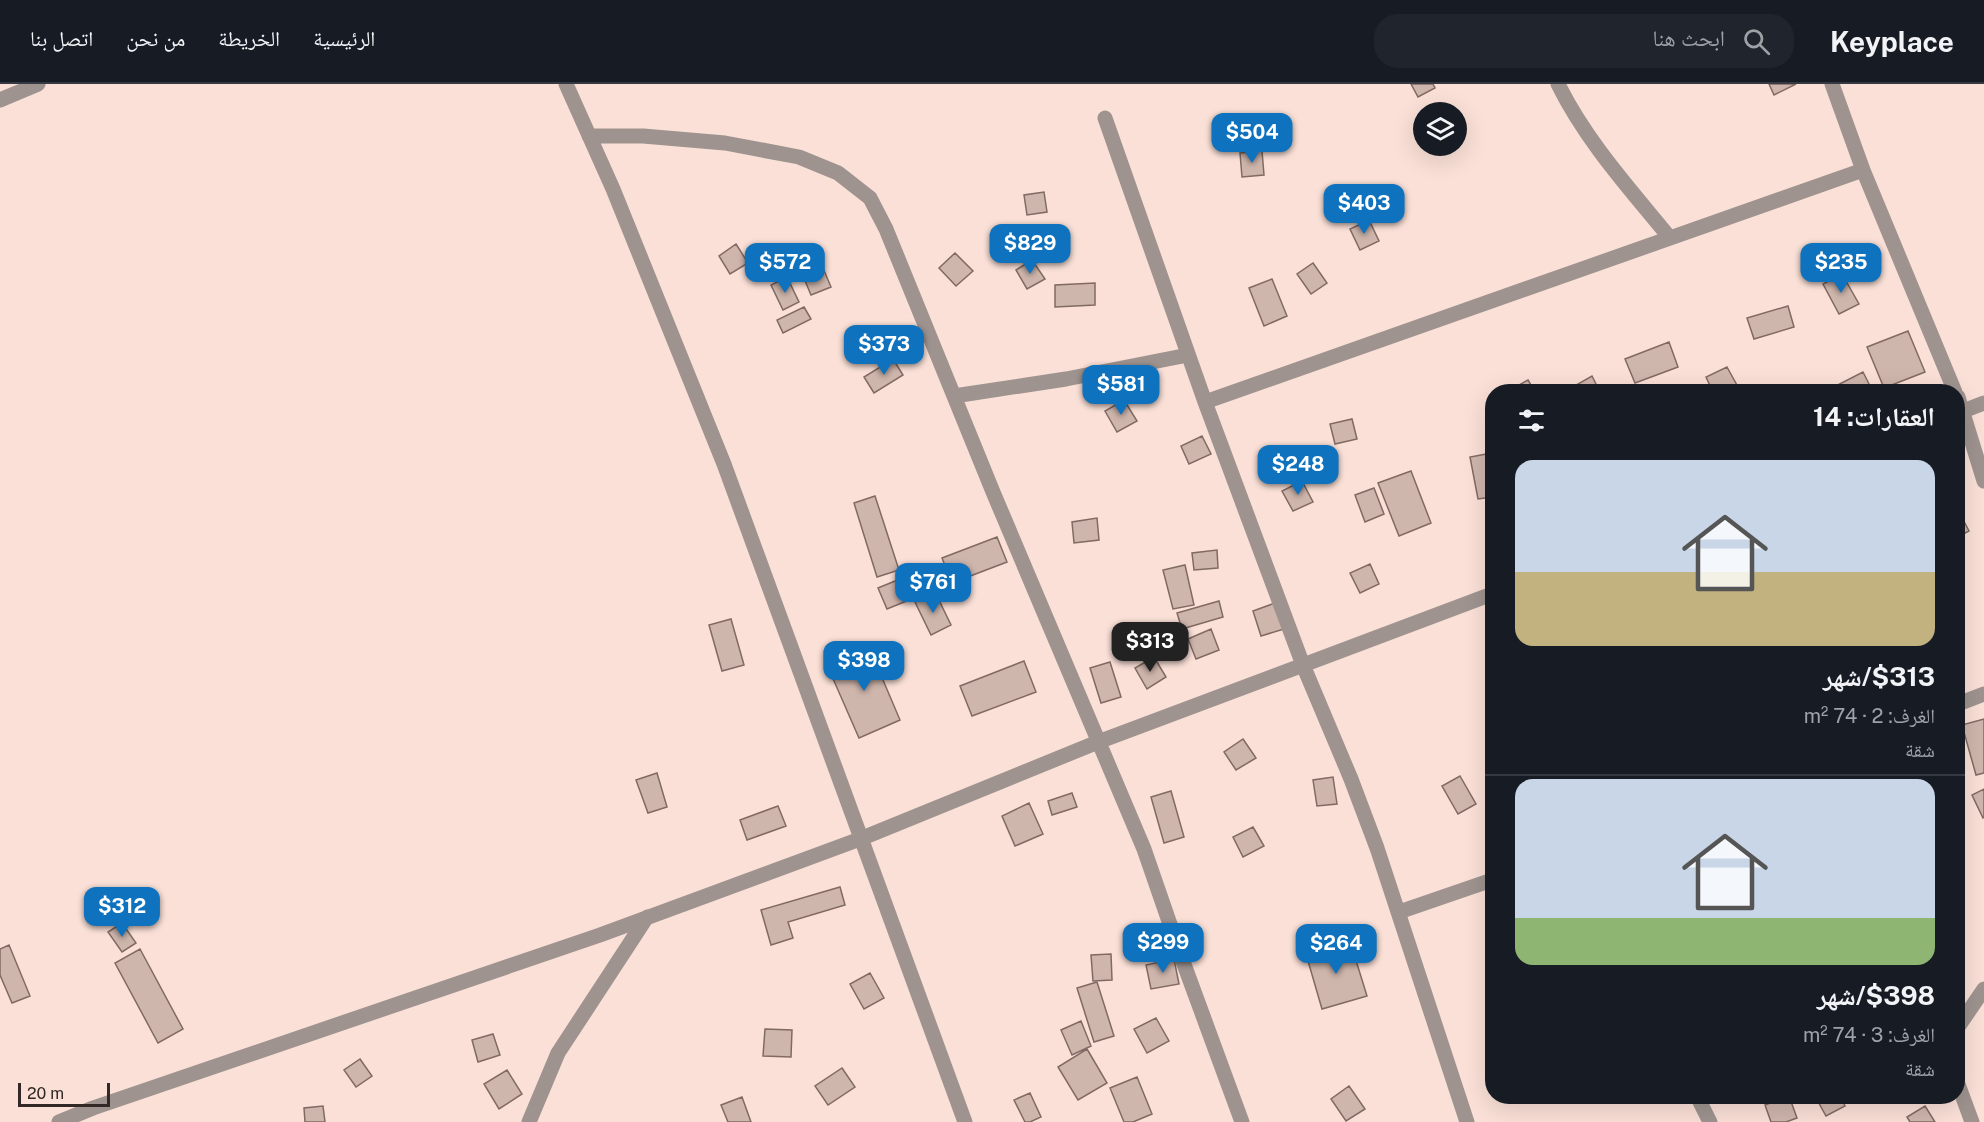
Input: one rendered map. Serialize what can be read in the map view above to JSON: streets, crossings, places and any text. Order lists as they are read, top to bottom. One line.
{"scale_bar":"20 m","page":{"header":"Keyplace","search":"ابحث هنا","nav":["الرئيسية","الخريطة","من نحن","اتصل بنا"],"price":["$504","$403","$829","$572","$235","$373","$581","$248","$761","$313","$398","$312","$299","$264"],"heading":"العقارات: 14","list":[{"name":"$313/شهر","note":"الغرف: 2 · 74 m² · شقة"},{"name":"$398/شهر","note":"الغرف: 3 · 74 m² · شقة"}],"scale":"20 m"}}
